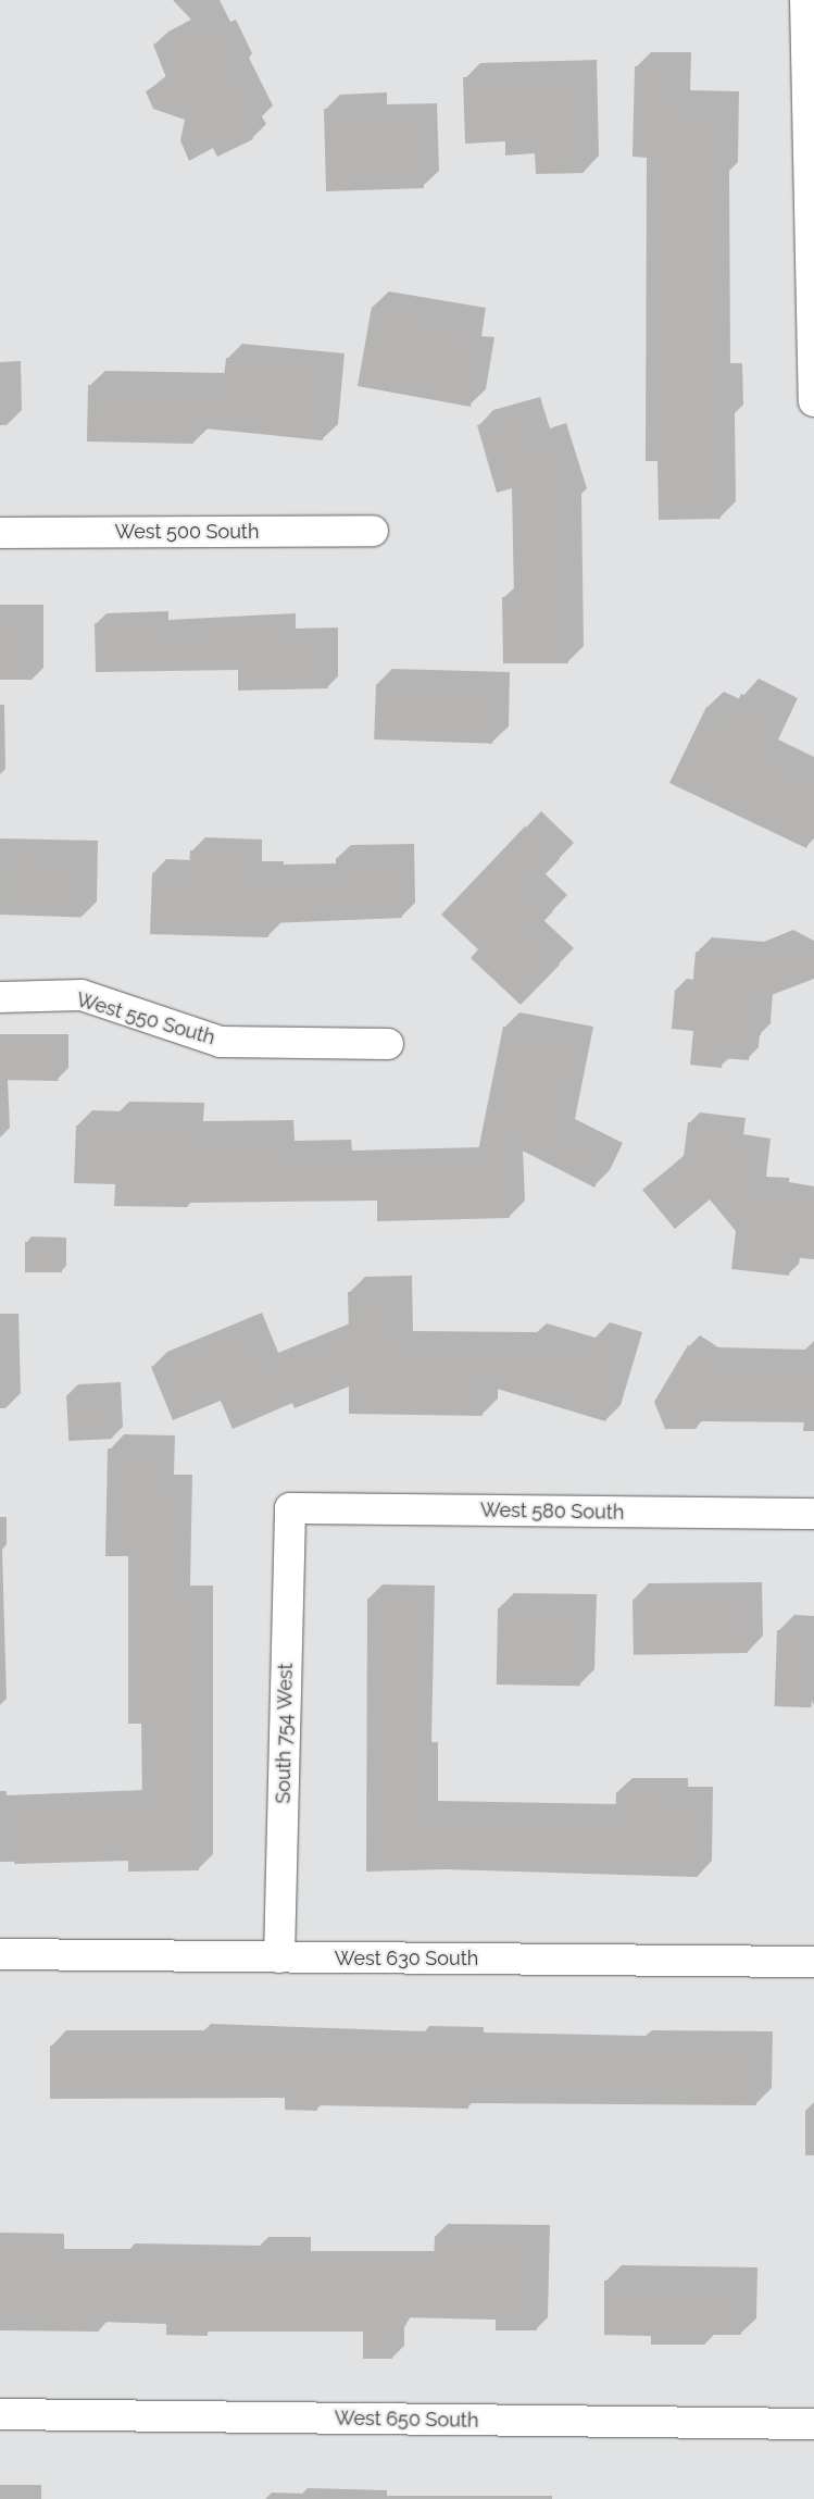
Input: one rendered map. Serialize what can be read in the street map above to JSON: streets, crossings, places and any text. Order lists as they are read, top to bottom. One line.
{"streets":{"street":["West 500 South","West 550 South","West 580 South","South 754 West","West 630 South","West 650 South"]},"crossings":[["West 580 South","South 754 West"],["South 754 West","West 630 South"]]}
